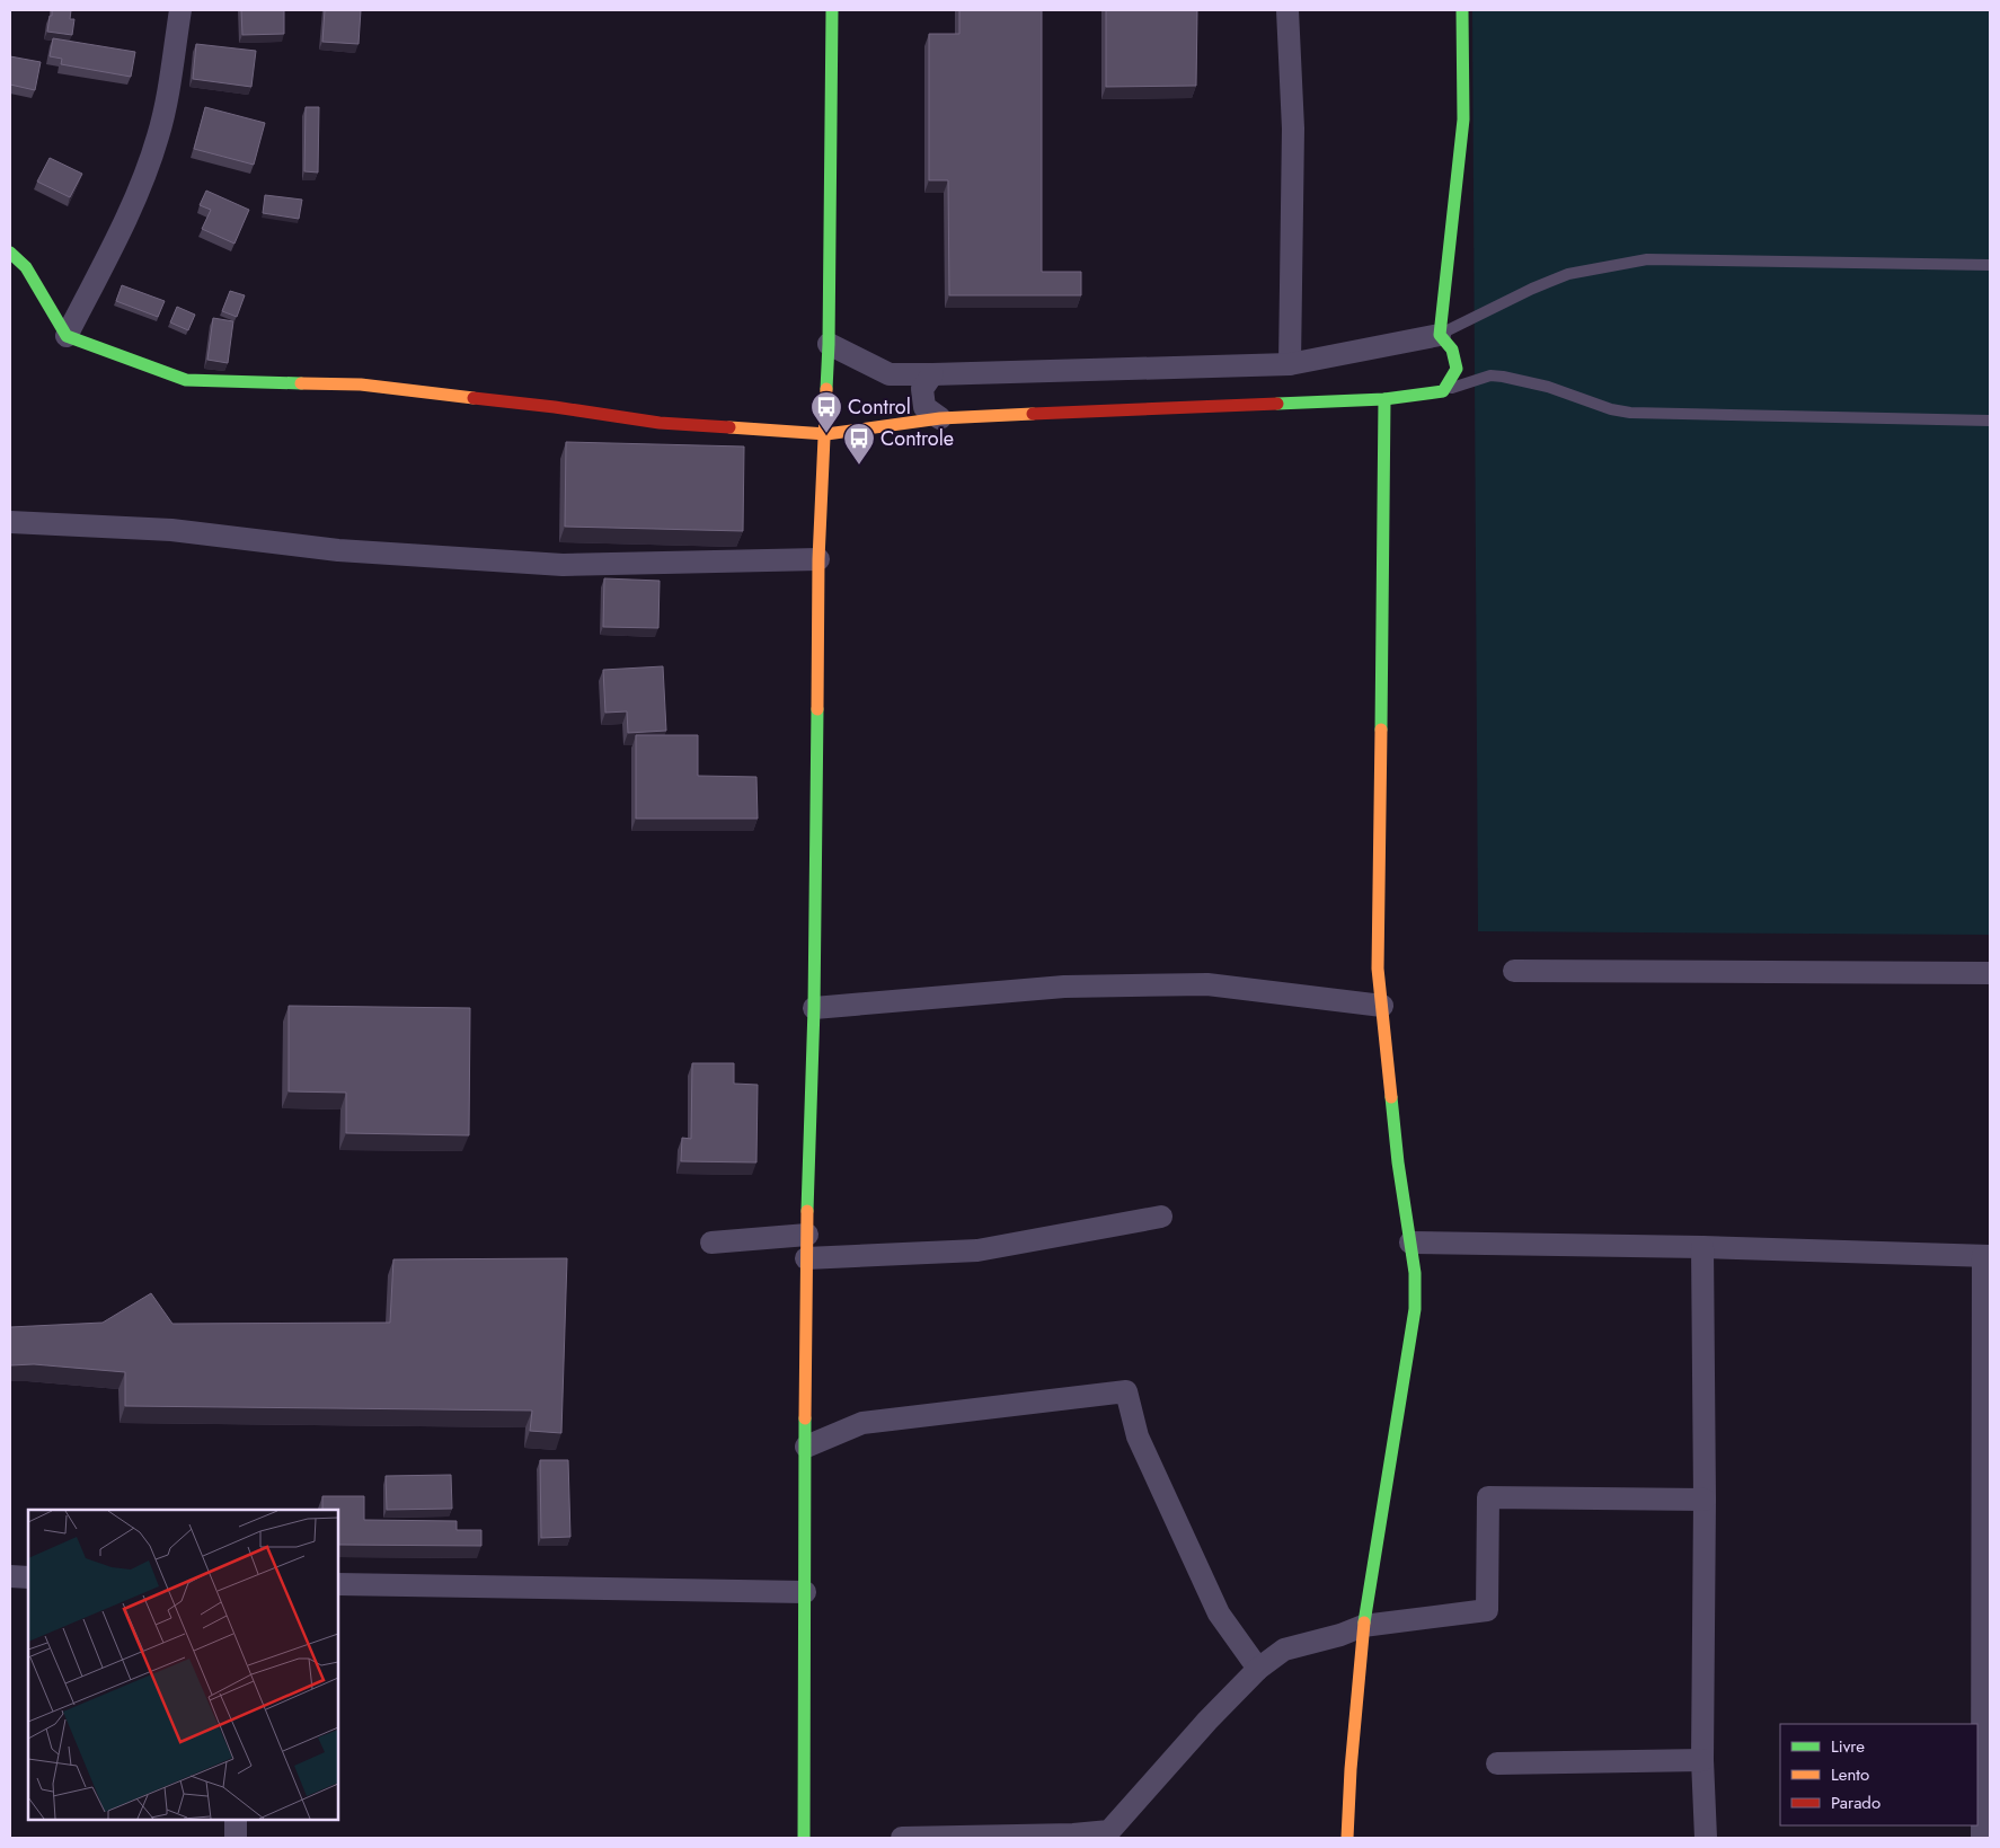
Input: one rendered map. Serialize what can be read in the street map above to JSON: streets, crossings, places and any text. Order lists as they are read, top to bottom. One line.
{"places":{"bus stop":["Control","Controle"]},"legend":["Livre","Lento","Parado"]}
